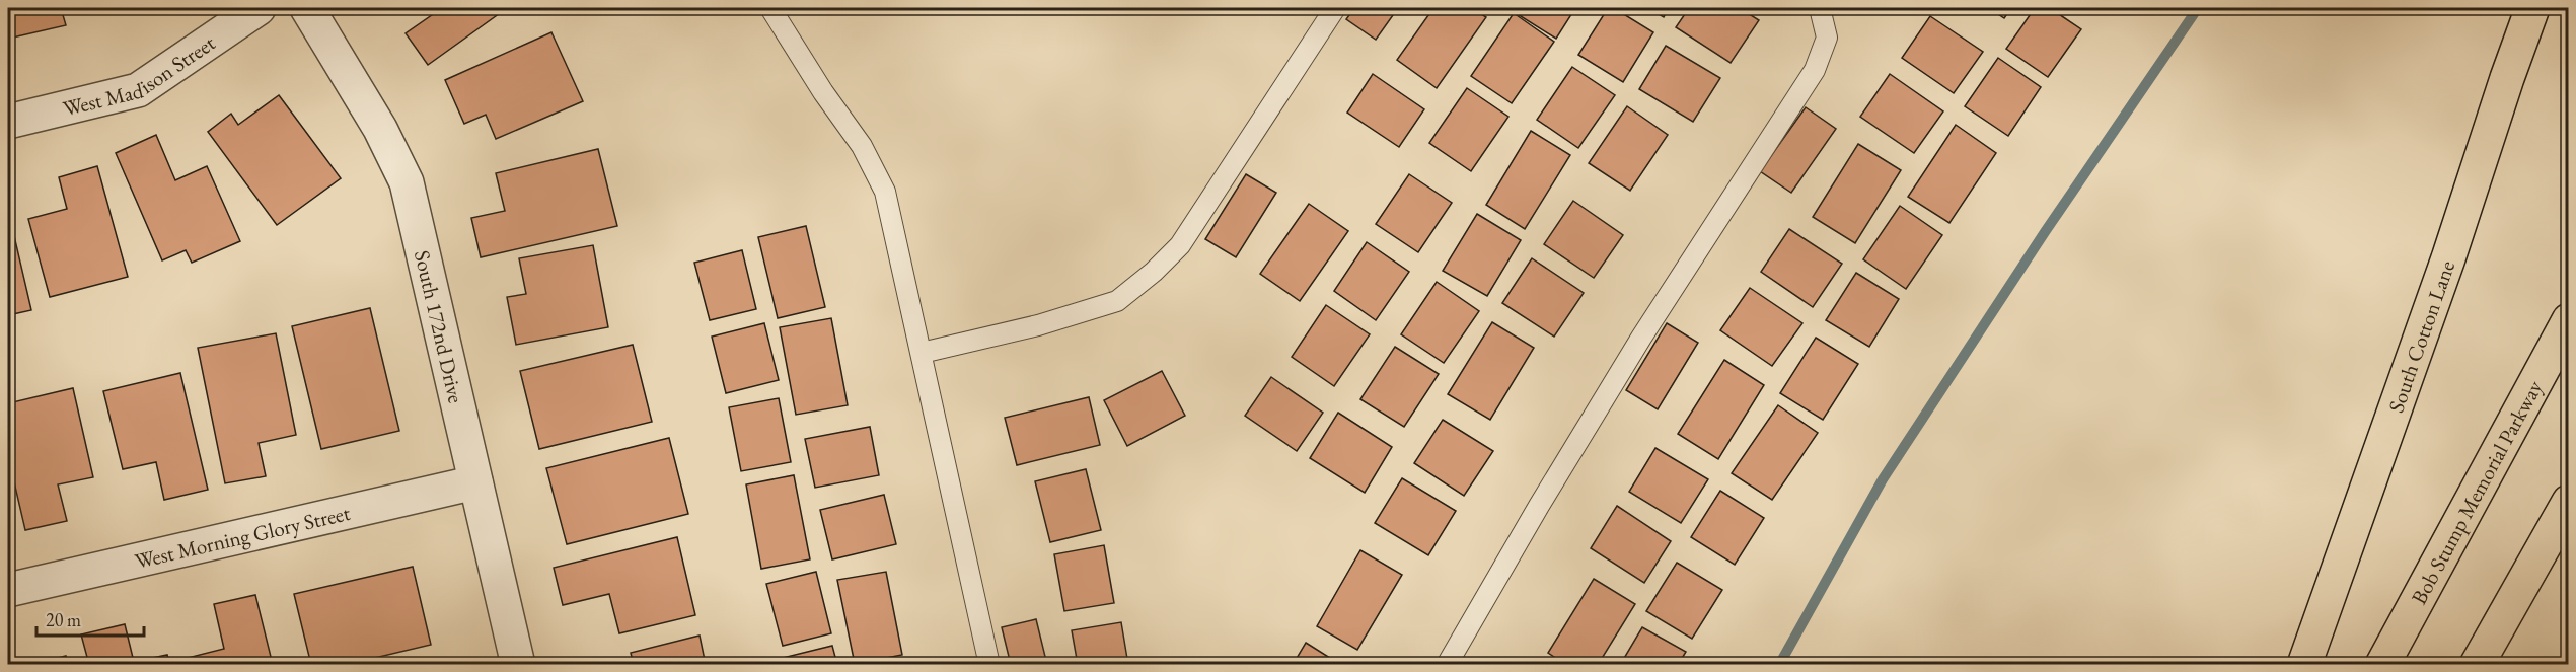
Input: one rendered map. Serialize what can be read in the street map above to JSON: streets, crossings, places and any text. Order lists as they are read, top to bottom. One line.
{"streets":{"main road":["South Cotton Lane","Bob Stump Memorial Parkway"],"street":["West Madison Street","South 172nd Drive","West Morning Glory Street"]},"crossings":[["South 172nd Drive","West Morning Glory Street"]],"scale_bar":"20 m"}
